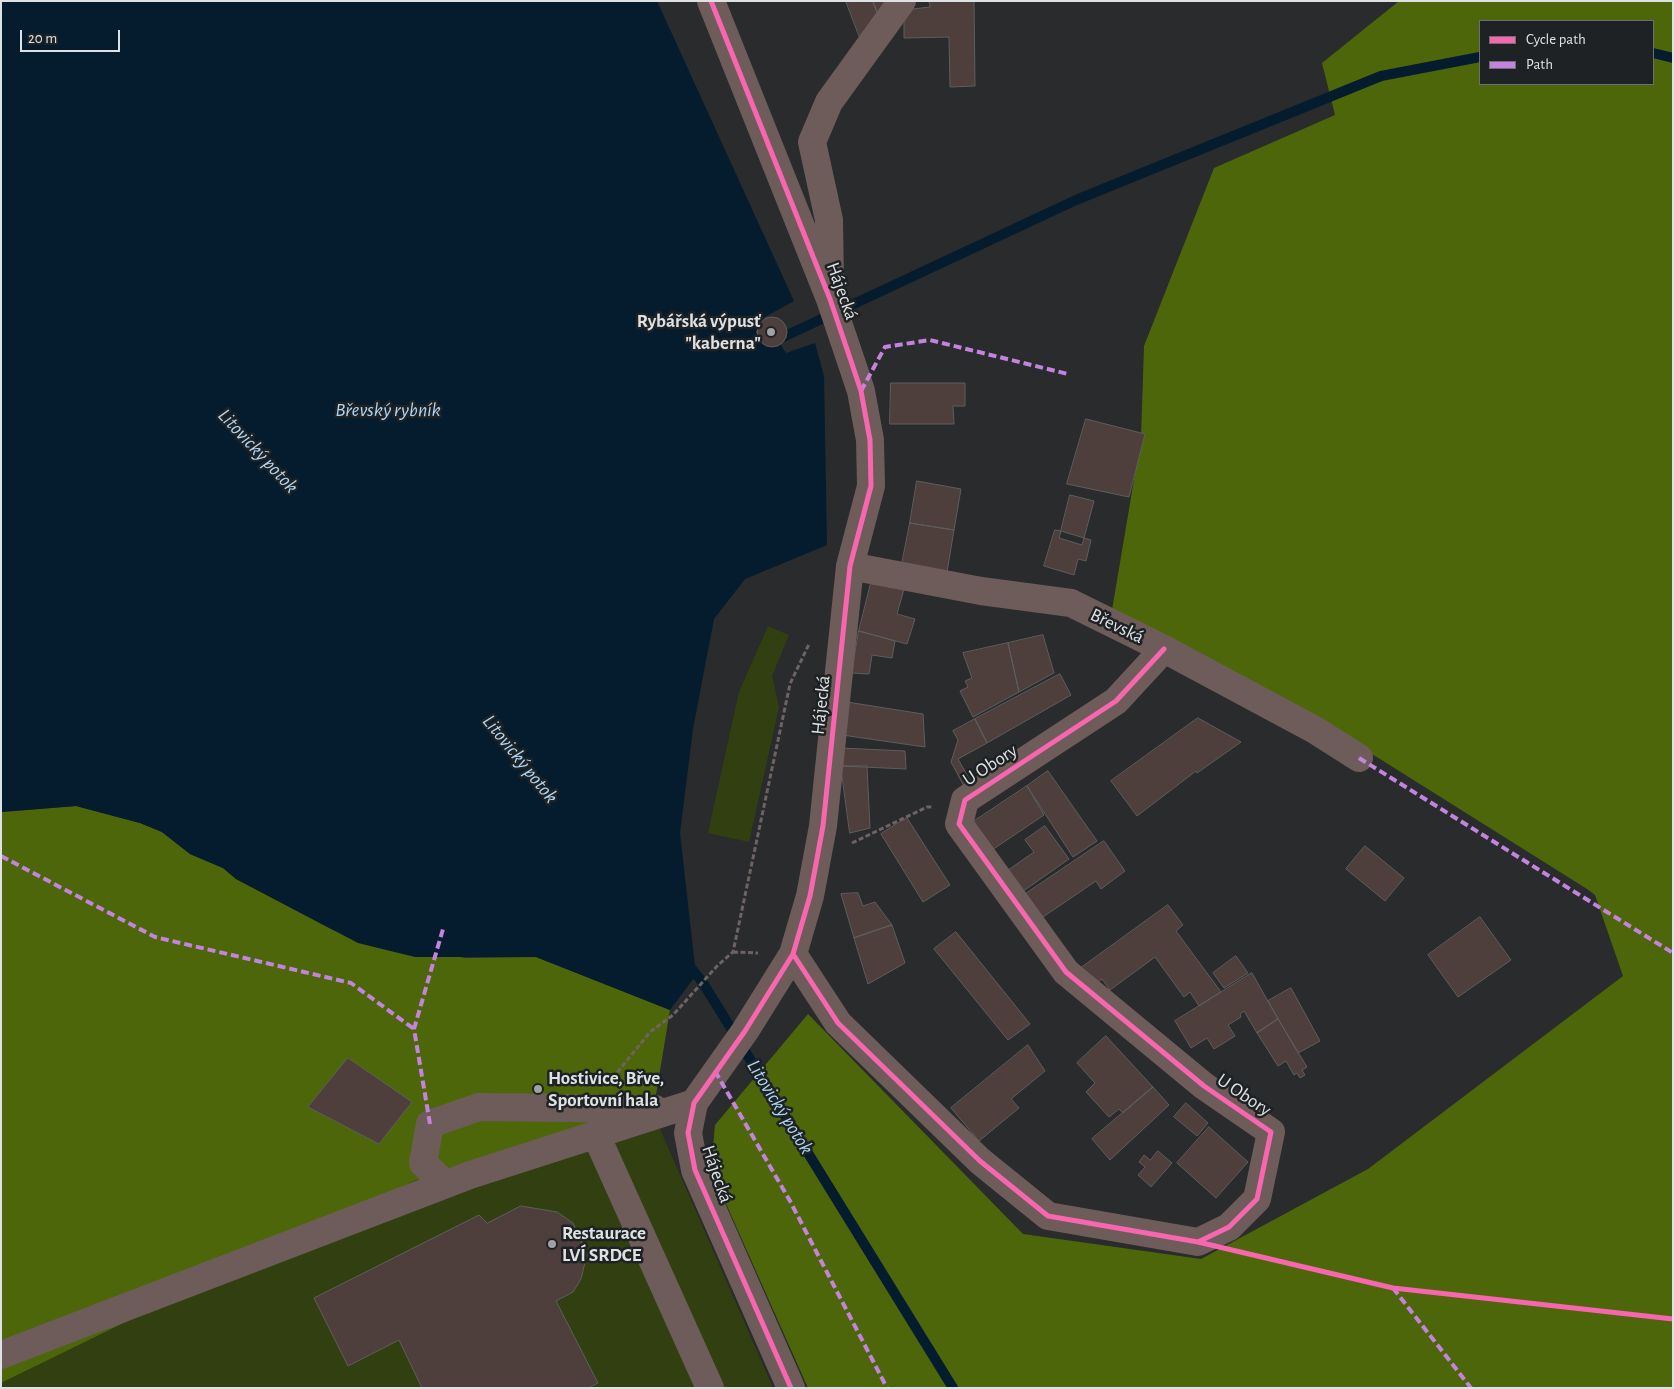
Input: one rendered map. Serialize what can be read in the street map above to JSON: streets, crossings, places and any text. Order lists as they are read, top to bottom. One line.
{"streets":{"street":["Hájecká","Břevská","U Obory"]},"crossings":[["Hájecká","Břevská"],["Hájecká","U Obory"],["Břevská","U Obory"]],"water":["Břevský rybník","Litovický potok"],"places":["Rybářská výpusť \"kaberna\"","Hostivice, Břve, Sportovní hala","Restaurace LVÍ SRDCE"],"legend":["Cycle path","Path"],"scale_bar":"20 m"}
